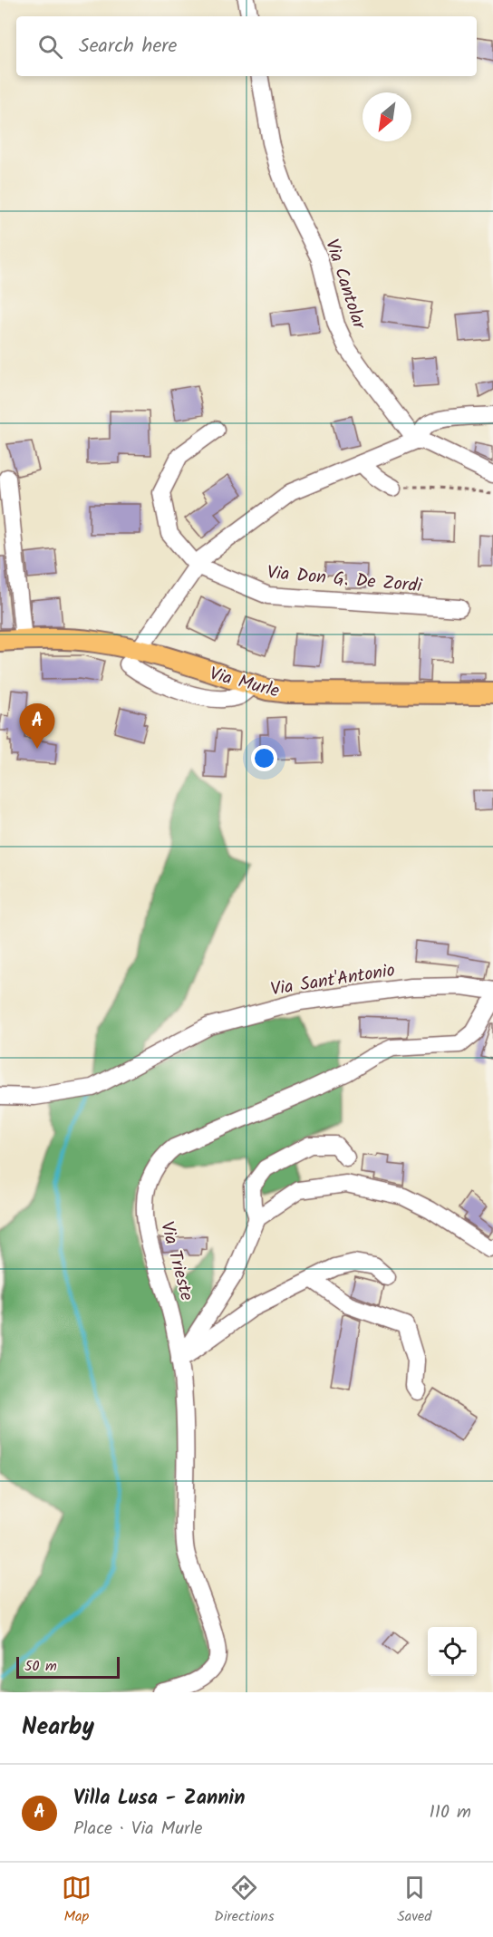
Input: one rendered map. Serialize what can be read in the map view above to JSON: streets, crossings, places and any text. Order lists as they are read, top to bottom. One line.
{"streets":{"main road":["Via Murle"],"street":["Via Cantolar","Via Don G. De Zordi","Via Sant'Antonio","Via Trieste"]},"scale_bar":"50 m","north":"bottom left","page":{"search":"Search here","pins":"A","scale":"50 m","heading":"Nearby","list":[{"mark":"A","name":"Villa Lusa - Zannin","note":"Place · Via Murle","value":"110 m"}],"nav":["Map","Directions","Saved"]}}
